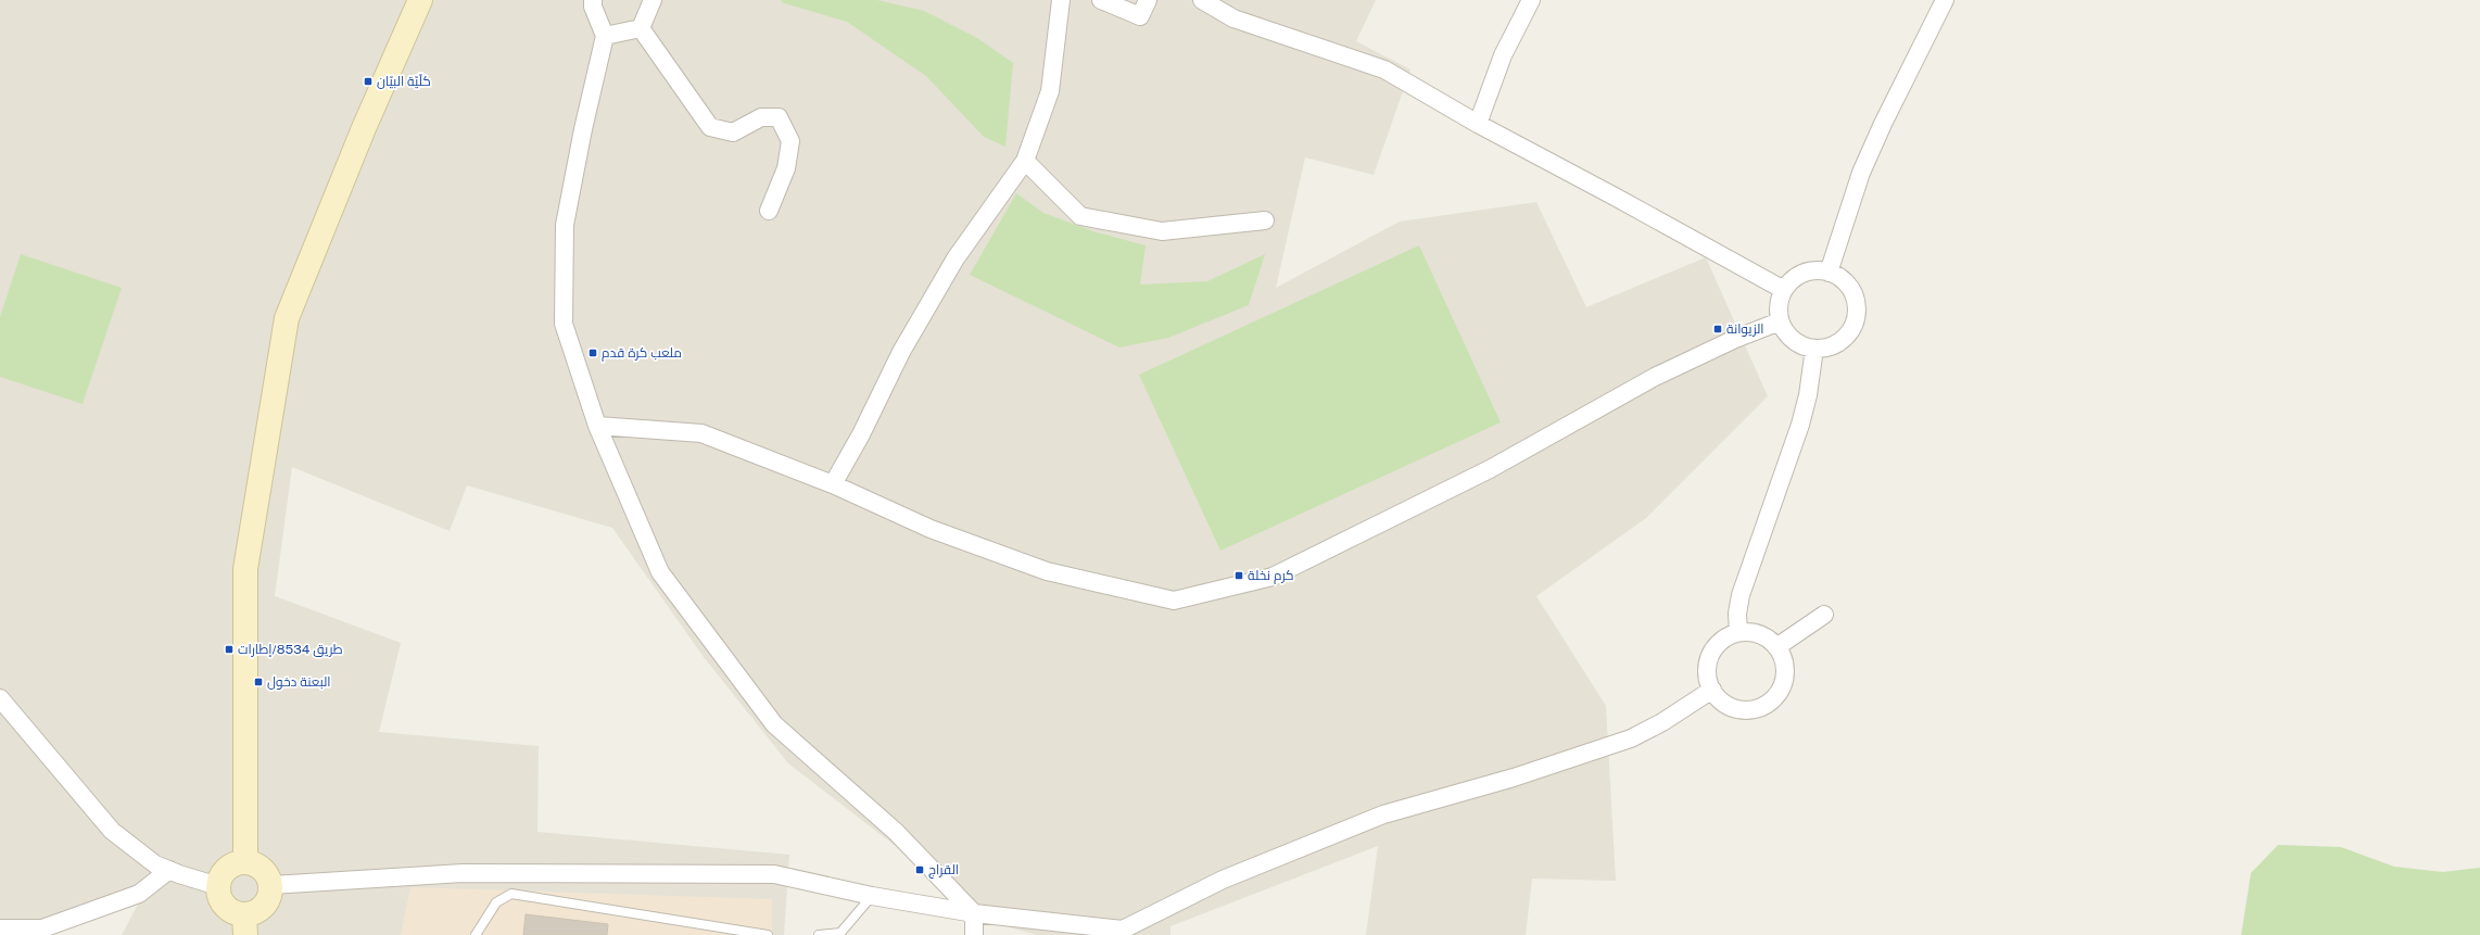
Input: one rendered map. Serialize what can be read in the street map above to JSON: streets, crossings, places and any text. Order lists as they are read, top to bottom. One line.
{"places":{"transit":["كلّيّة البيّان","الزيوانة","ملعب كرة قدم","كرم نخلة","طريق 8534/إطارات","البعنة دخول","القراج"]}}
